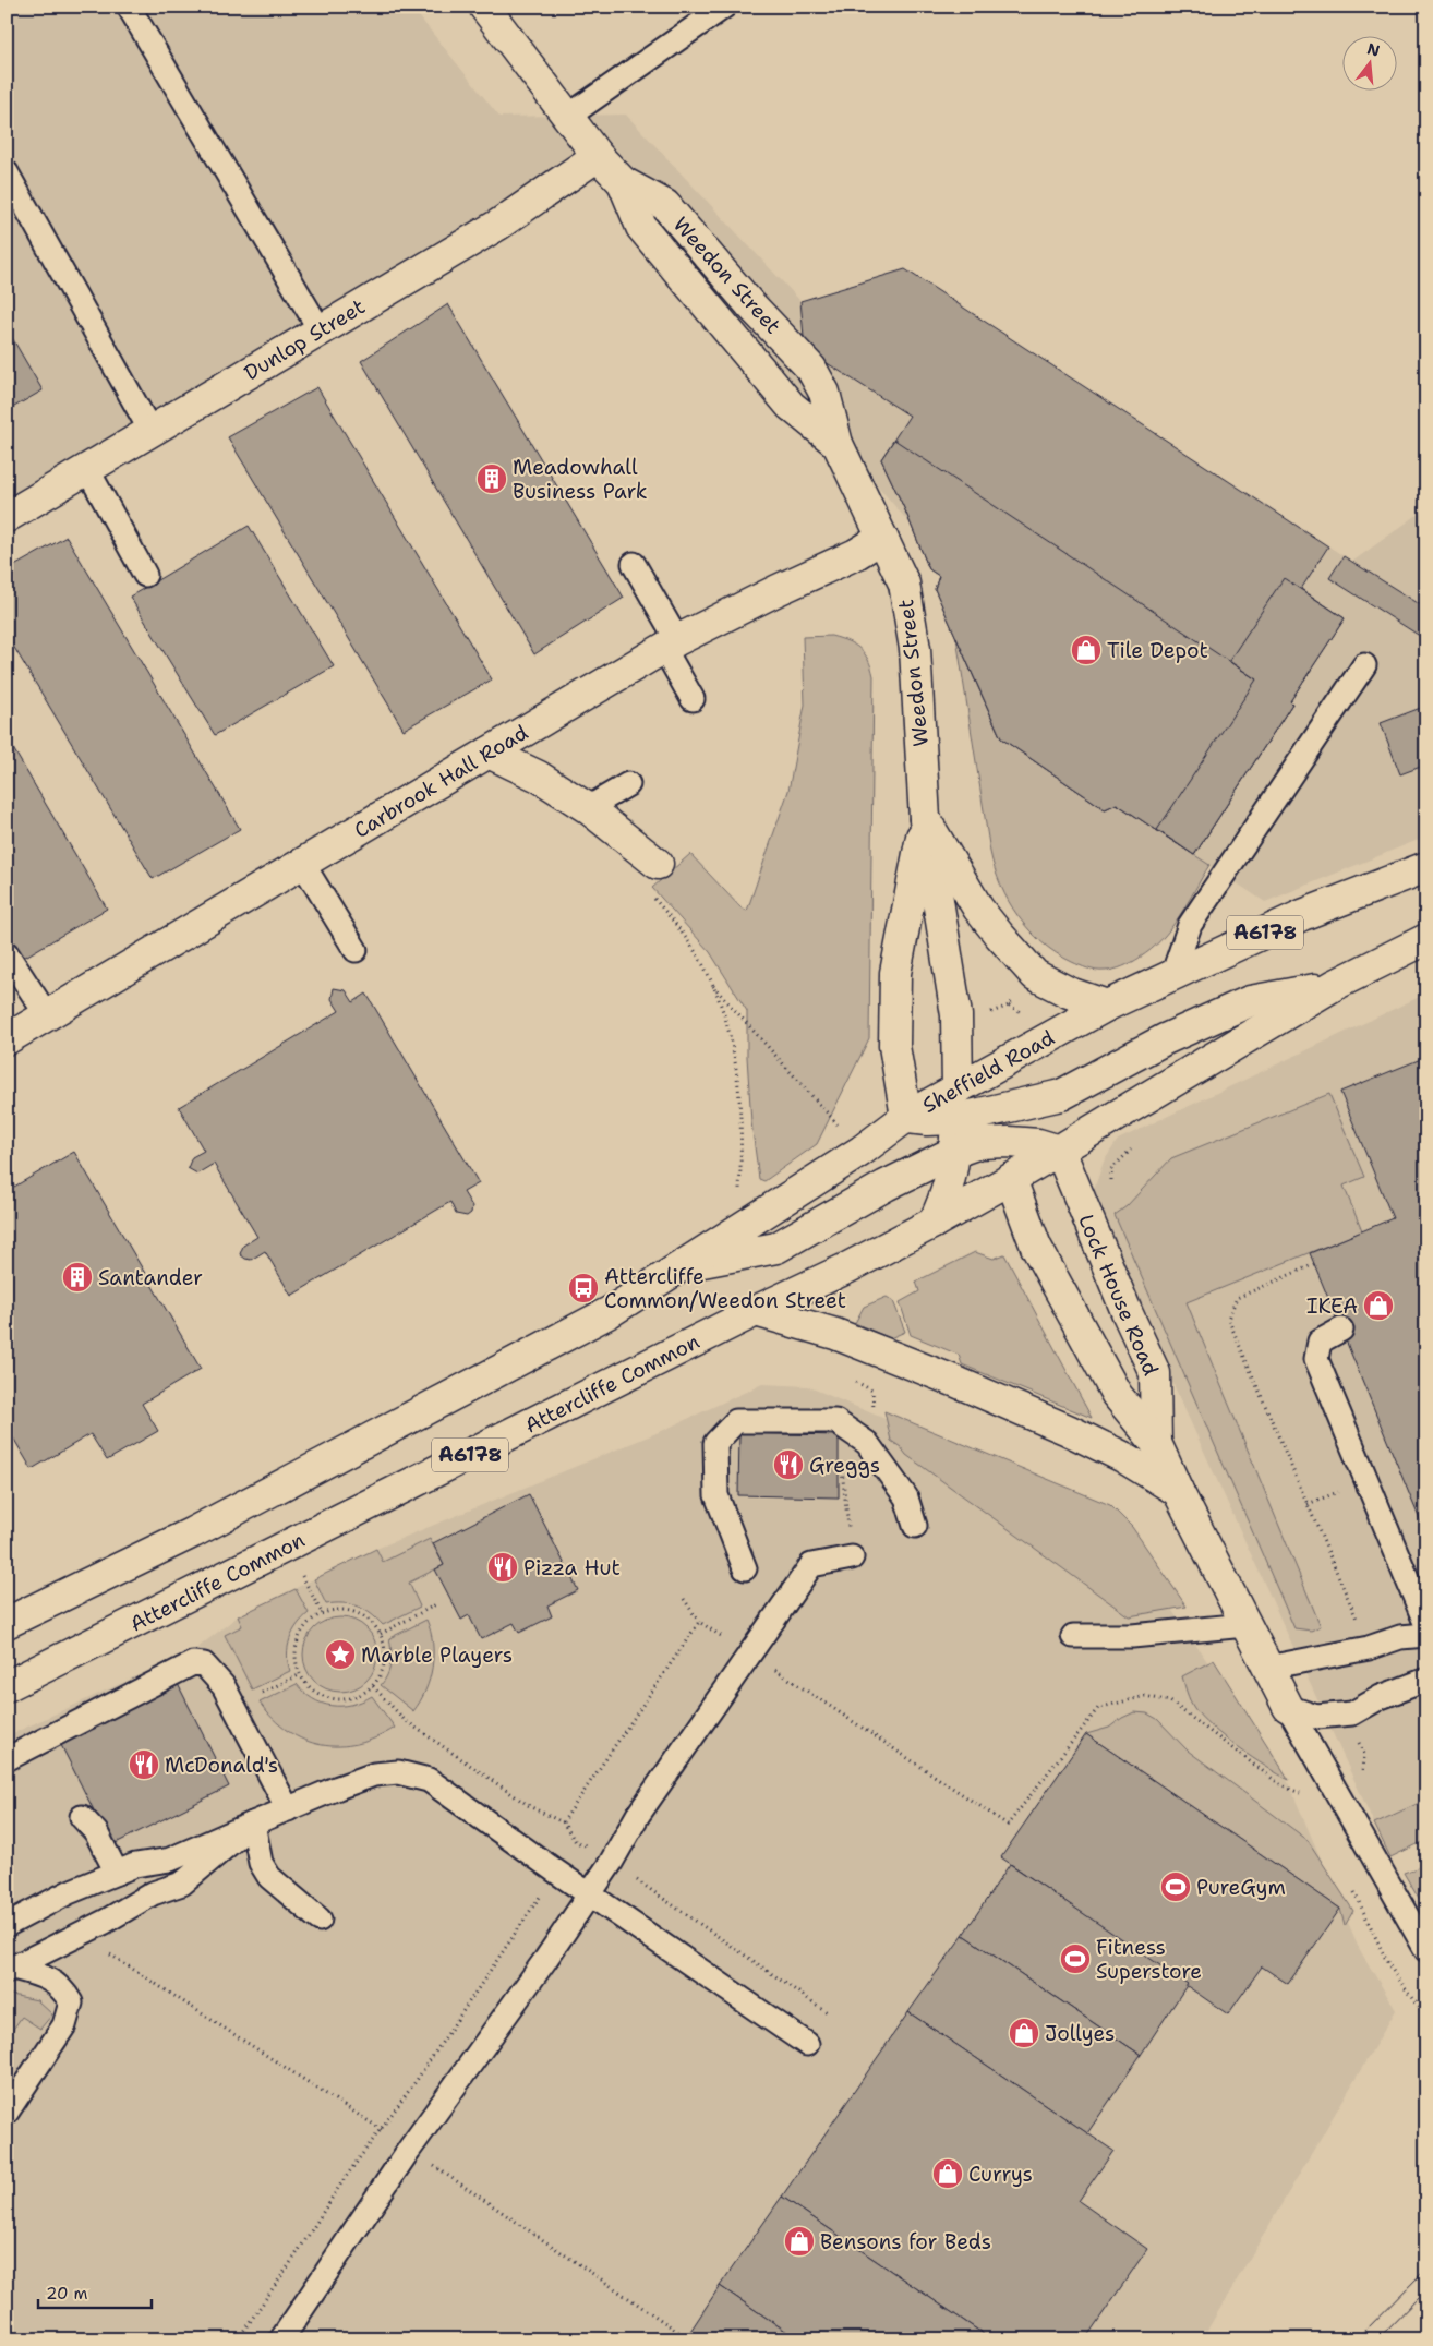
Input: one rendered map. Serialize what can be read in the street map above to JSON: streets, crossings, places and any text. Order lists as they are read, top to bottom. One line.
{"streets":{"main road":["Weedon Street","Dunlop Street","Carbrook Hall Road","A6178","Sheffield Road","Lock House Road","Attercliffe Common"]},"crossings":[["Weedon Street","Dunlop Street"],["Weedon Street","Carbrook Hall Road"],["Weedon Street","A6178"],["Weedon Street","Sheffield Road"],["Weedon Street","Attercliffe Common"],["A6178","Sheffield Road"],["Sheffield Road","Lock House Road"],["Sheffield Road","Attercliffe Common"],["Lock House Road","Attercliffe Common"]],"places":{"building":["Meadowhall Business Park","Santander"],"shop":["Tile Depot","IKEA","Jollyes","Currys","Bensons for Beds"],"bus stop":["Attercliffe Common/Weedon Street"],"restaurant":["Greggs","Pizza Hut","McDonald's"],"place":["Marble Players"],"sports":["PureGym","Fitness Superstore"]},"scale_bar":"20 m","north":"top"}
